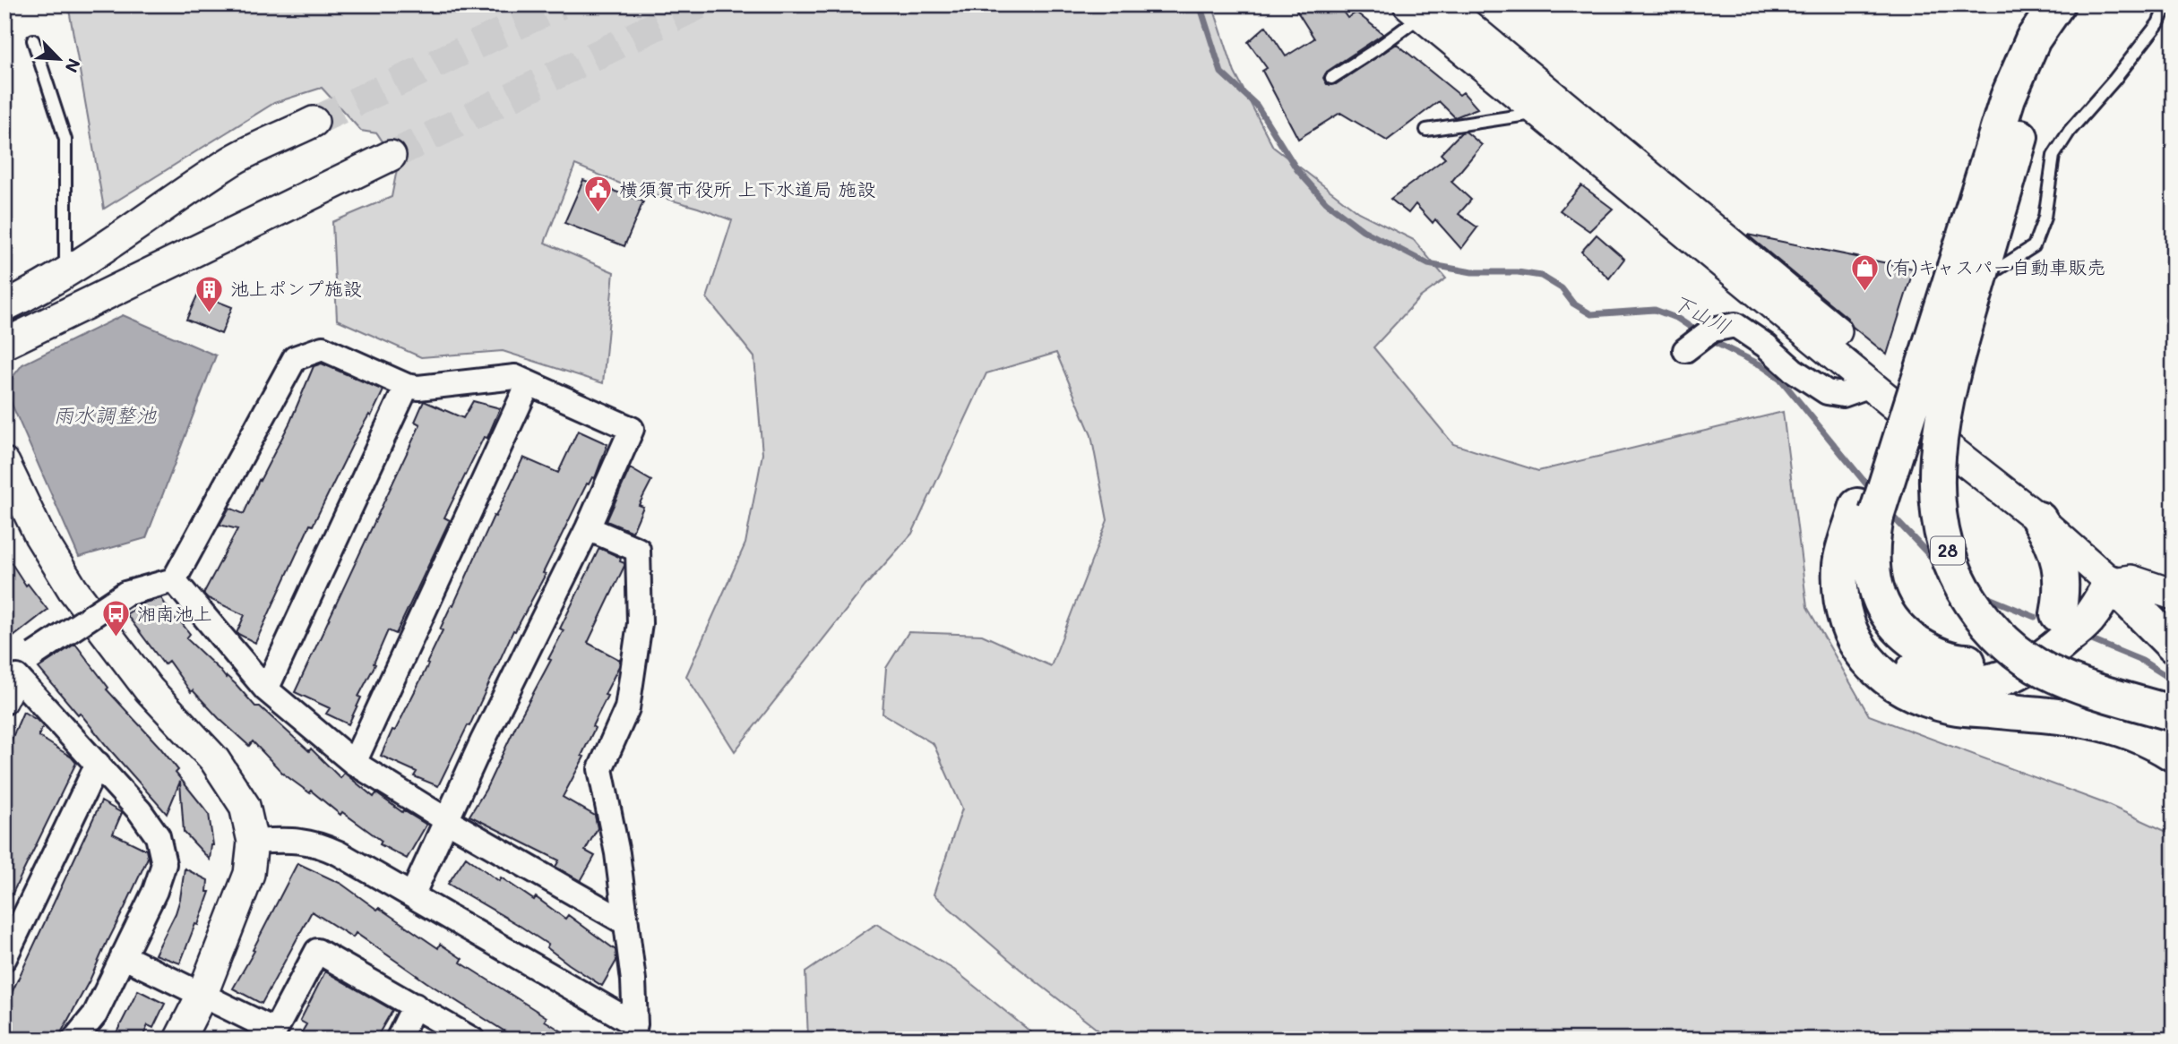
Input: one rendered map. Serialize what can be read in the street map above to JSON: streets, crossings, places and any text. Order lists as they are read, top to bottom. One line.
{"streets":{"highway":["28"]},"water":["下山川","雨水調整池"],"places":{"public building":["横須賀市役所 上下水道局 施設"],"shop":["(有)キャスパー自動車販売"],"building":["池上ポンプ施設"],"bus stop":["湘南池上"]},"north":"bottom right"}
